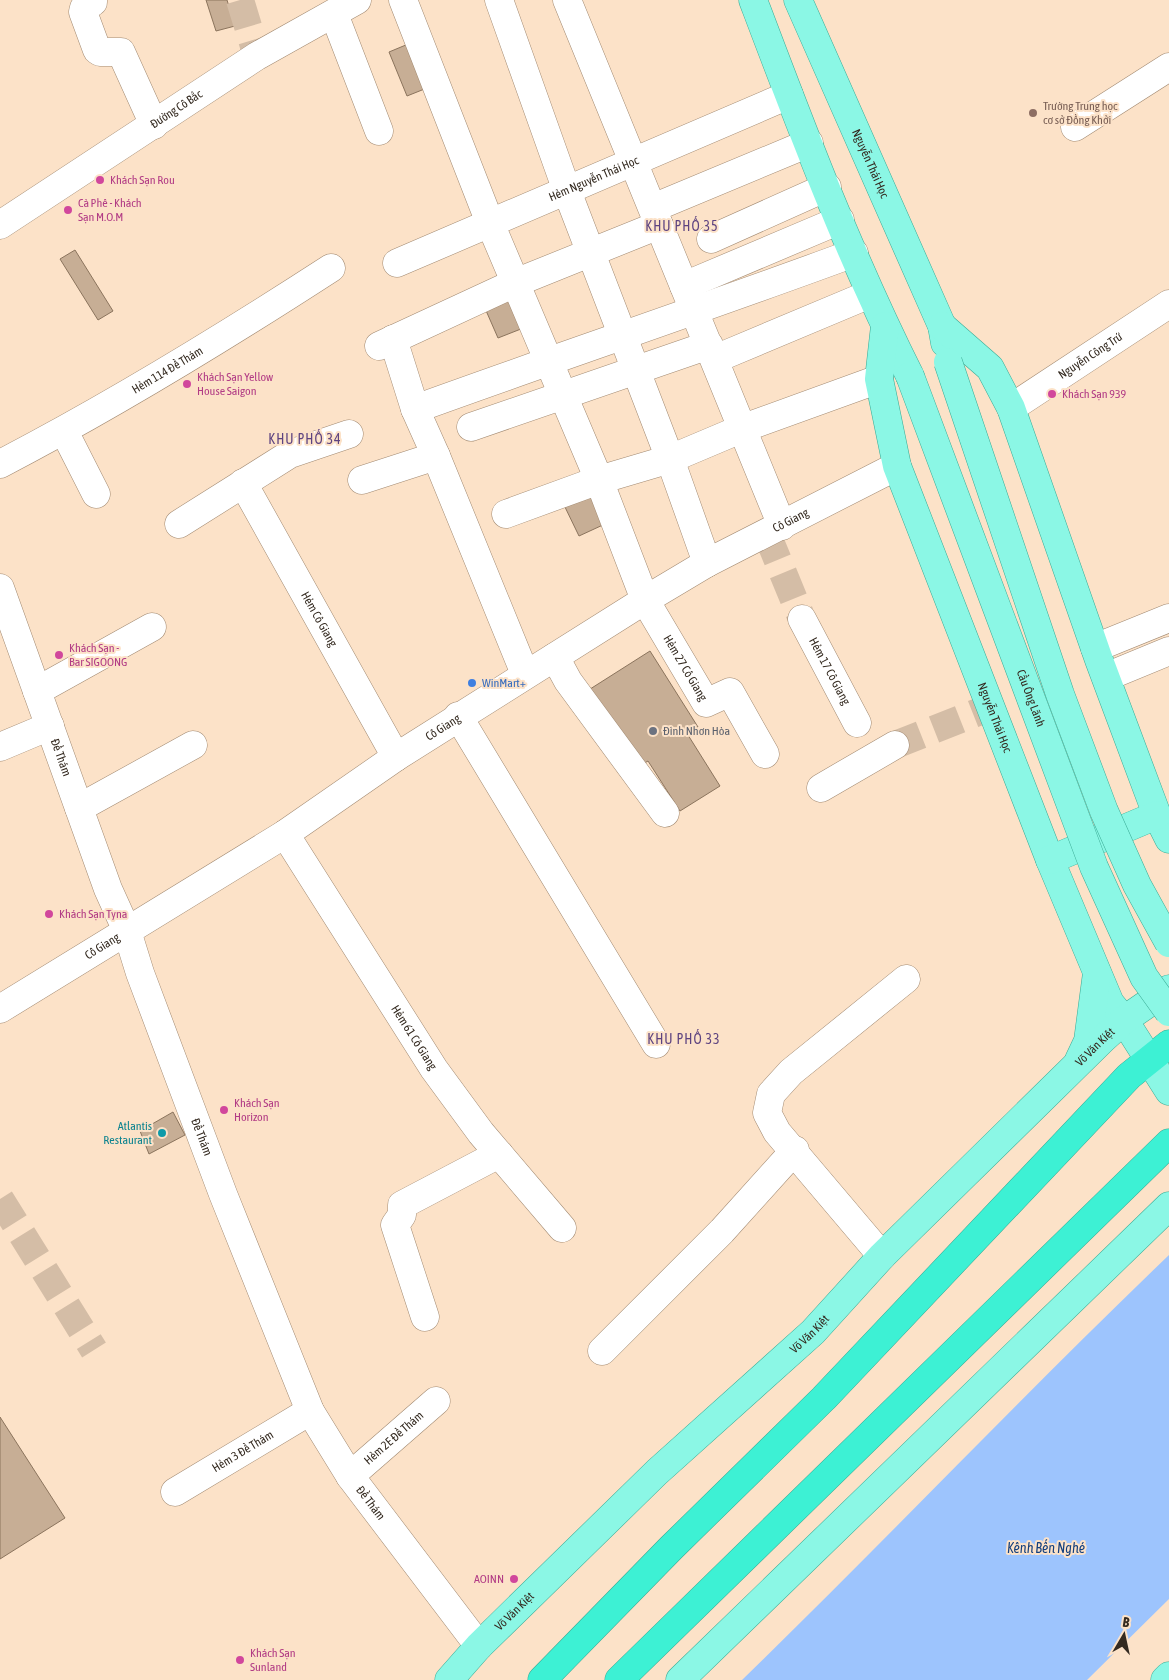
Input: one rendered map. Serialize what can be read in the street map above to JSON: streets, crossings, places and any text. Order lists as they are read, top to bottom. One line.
{"streets":{"main road":["Nguyễn Thái Học","Cầu Ông Lãnh","Võ Văn Kiệt"],"street":["Đường Cô Bắc","Hẻm Nguyễn Thái Học","Nguyễn Công Trứ","Hẻm 114 Ðề Thám","Cô Giang","Hẻm Cô Giang","Hẻm 27 Cô Giang","Hẻm 17 Cô Giang","Ðề Thám","Hẻm 61 Cô Giang","Hẻm 2E Đề Thám","Hẻm 3 Đề Thám"]},"crossings":[["Nguyễn Thái Học","Nguyễn Công Trứ"],["Nguyễn Thái Học","Cô Giang"],["Nguyễn Thái Học","Cầu Ông Lãnh"],["Nguyễn Thái Học","Võ Văn Kiệt"],["Cô Giang","Hẻm Cô Giang"],["Cô Giang","Hẻm 27 Cô Giang"],["Cô Giang","Ðề Thám"],["Cô Giang","Hẻm 61 Cô Giang"],["Ðề Thám","Võ Văn Kiệt"],["Ðề Thám","Hẻm 2E Đề Thám"],["Ðề Thám","Hẻm 3 Đề Thám"]],"districts":["KHU PHỐ 35","KHU PHỐ 34","KHU PHỐ 33"],"water":["Kênh Bến Nghé"],"places":["Trường Trung học cơ sở Đồng Khởi","Khách Sạn Rou","Cà Phê - Khách Sạn M.O.M","Khách Sạn Yellow House Saigon","Khách Sạn 939","Khách Sạn - Bar SIGOONG","WinMart+","Đình Nhơn Hòa","Khách Sạn Tyna","Khách Sạn Horizon","Atlantis Restaurant","AOINN","Khách Sạn Sunland"],"north":"top"}
